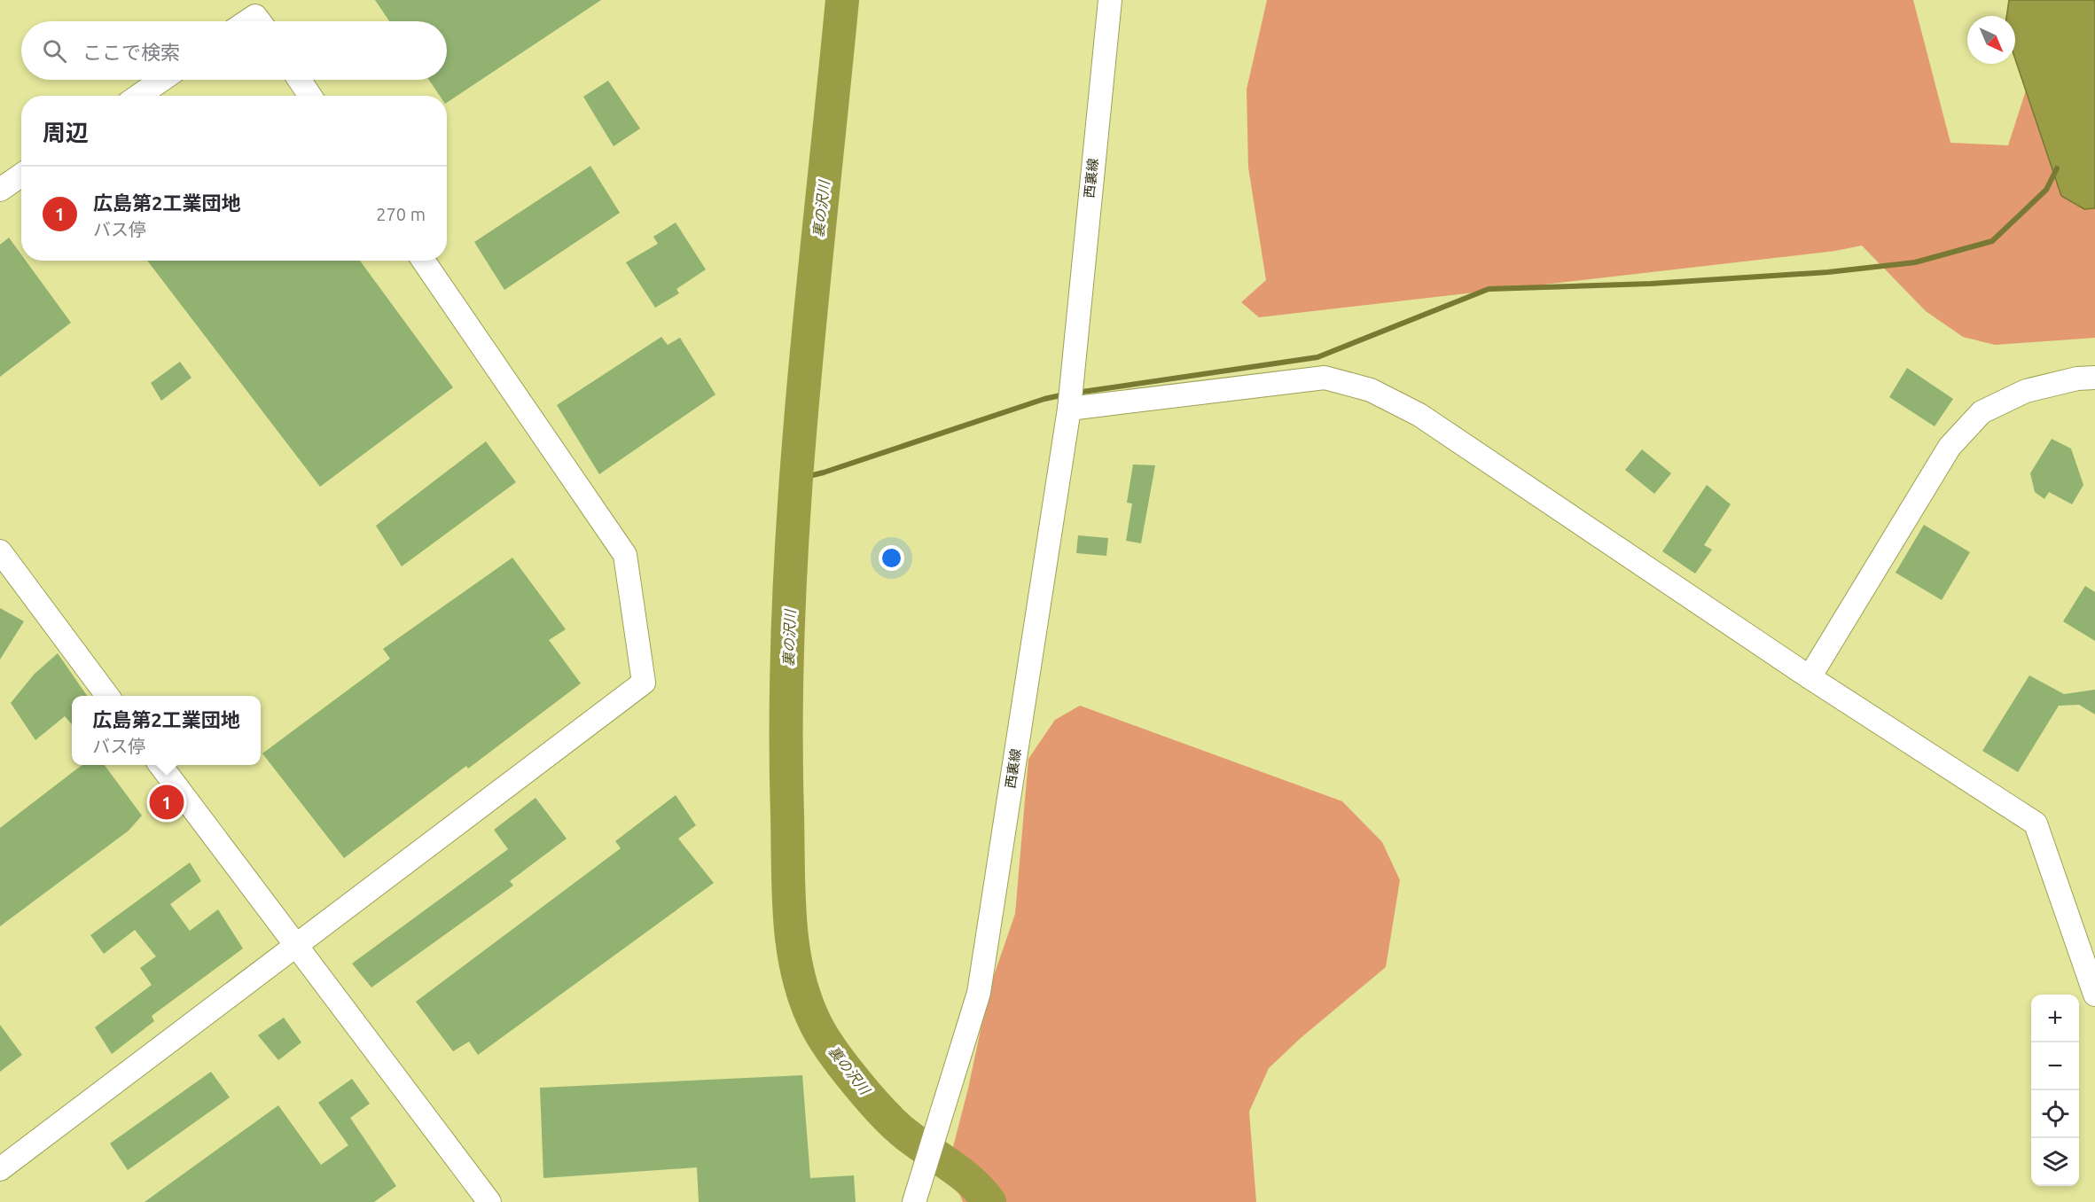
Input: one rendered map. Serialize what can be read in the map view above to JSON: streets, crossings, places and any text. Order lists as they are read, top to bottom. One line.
{"streets":{"street":["西裏線"]},"water":["裏の沢川"],"north":"bottom right","page":{"search":"ここで検索","heading":"周辺","list":[{"mark":"1","name":"広島第2工業団地","note":"バス停","value":"270 m"}],"popup":["広島第2工業団地","バス停"],"pins":"1","map_buttons":["+","−"]}}
